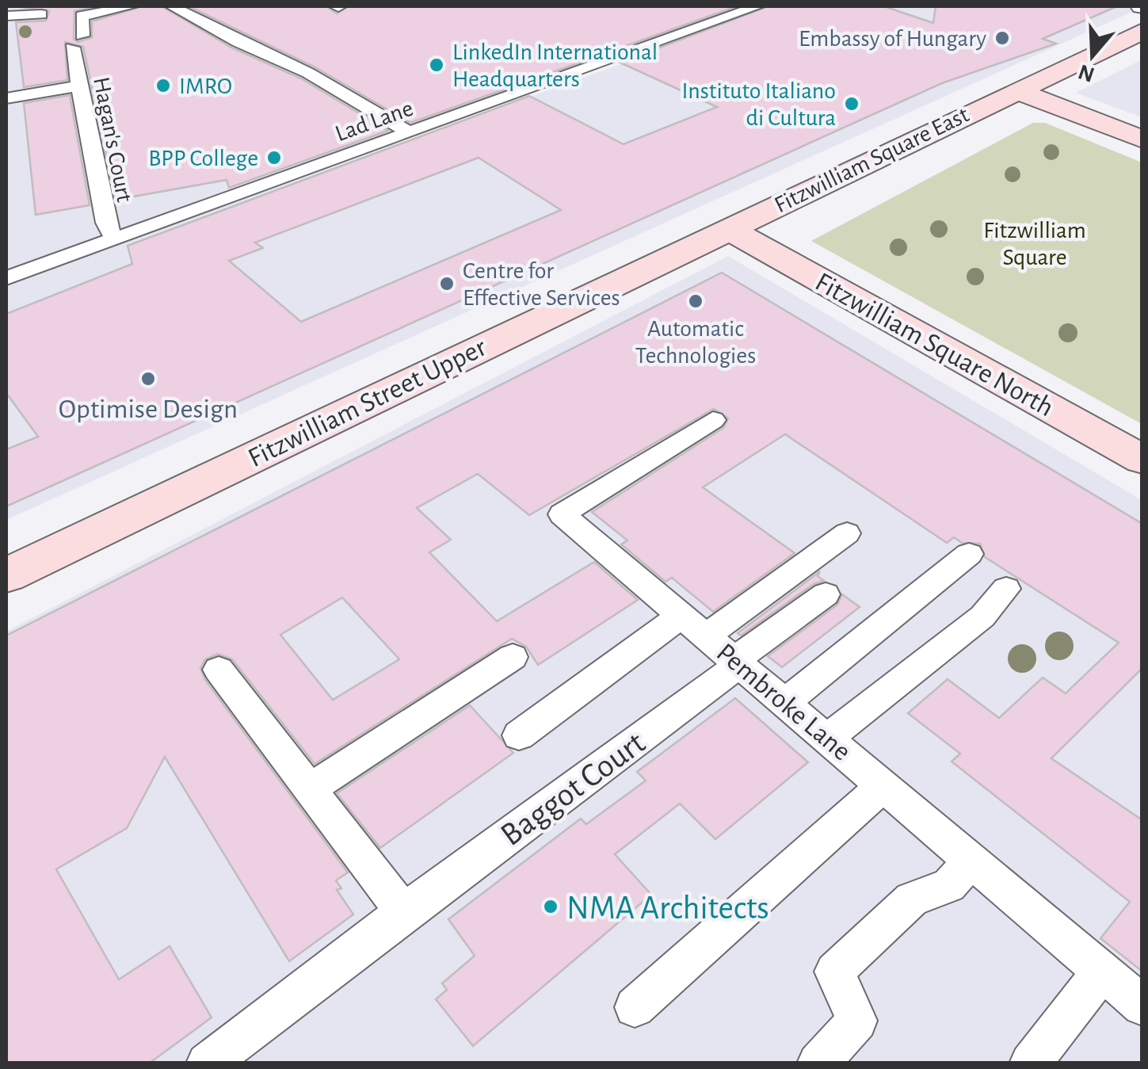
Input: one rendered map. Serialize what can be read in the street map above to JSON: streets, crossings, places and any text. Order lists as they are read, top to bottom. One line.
{"streets":{"street":["Fitzwilliam Square East","Fitzwilliam Square North","Fitzwilliam Street Upper"],"lane":["Lad Lane","Hagan's Court","Pembroke Lane","Baggot Court"]},"crossings":[["Lad Lane","Hagan's Court"],["Fitzwilliam Square East","Fitzwilliam Square North"],["Fitzwilliam Square East","Fitzwilliam Street Upper"],["Fitzwilliam Square North","Fitzwilliam Street Upper"],["Pembroke Lane","Baggot Court"]],"parks":["Fitzwilliam Square"],"places":["Embassy of Hungary","LinkedIn International Headquarters","IMRO","Instituto Italiano di Cultura","BPP College","Centre for Effective Services","Automatic Technologies","Optimise Design","NMA Architects"],"north":"bottom"}
